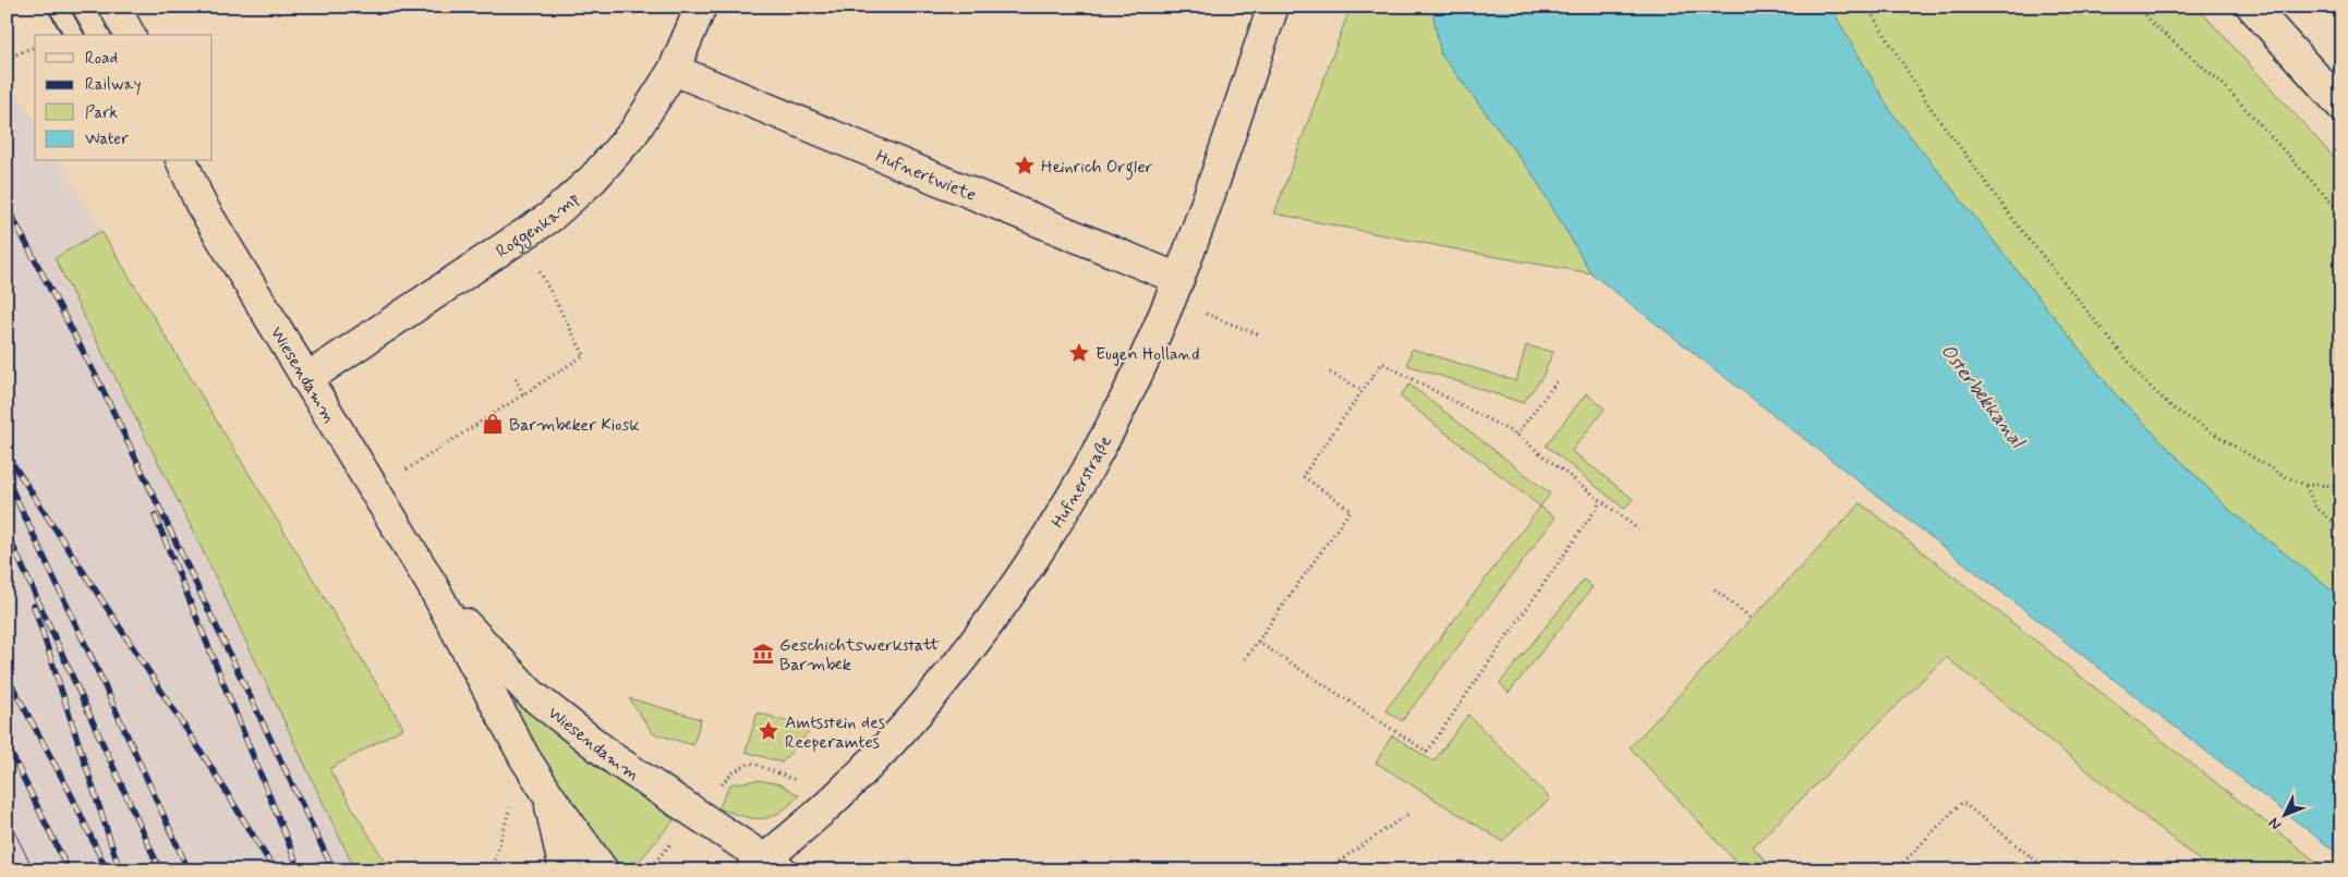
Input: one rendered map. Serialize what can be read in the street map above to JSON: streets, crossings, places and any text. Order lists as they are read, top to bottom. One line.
{"streets":{"street":["Hufnertwiete","Roggenkamp","Wiesendamm","Hufnerstraße"]},"crossings":[["Hufnertwiete","Roggenkamp"],["Hufnertwiete","Hufnerstraße"],["Roggenkamp","Wiesendamm"],["Wiesendamm","Hufnerstraße"]],"water":["Osterbekkanal"],"places":{"place":["Heinrich Orgler","Eugen Holland","Amtsstein des Reeperamtes"],"shop":["Barmbeker Kiosk"],"museum":["Geschichtswerkstatt Barmbek"]},"legend":["Road","Railway","Park","Water"],"north":"bottom left"}
